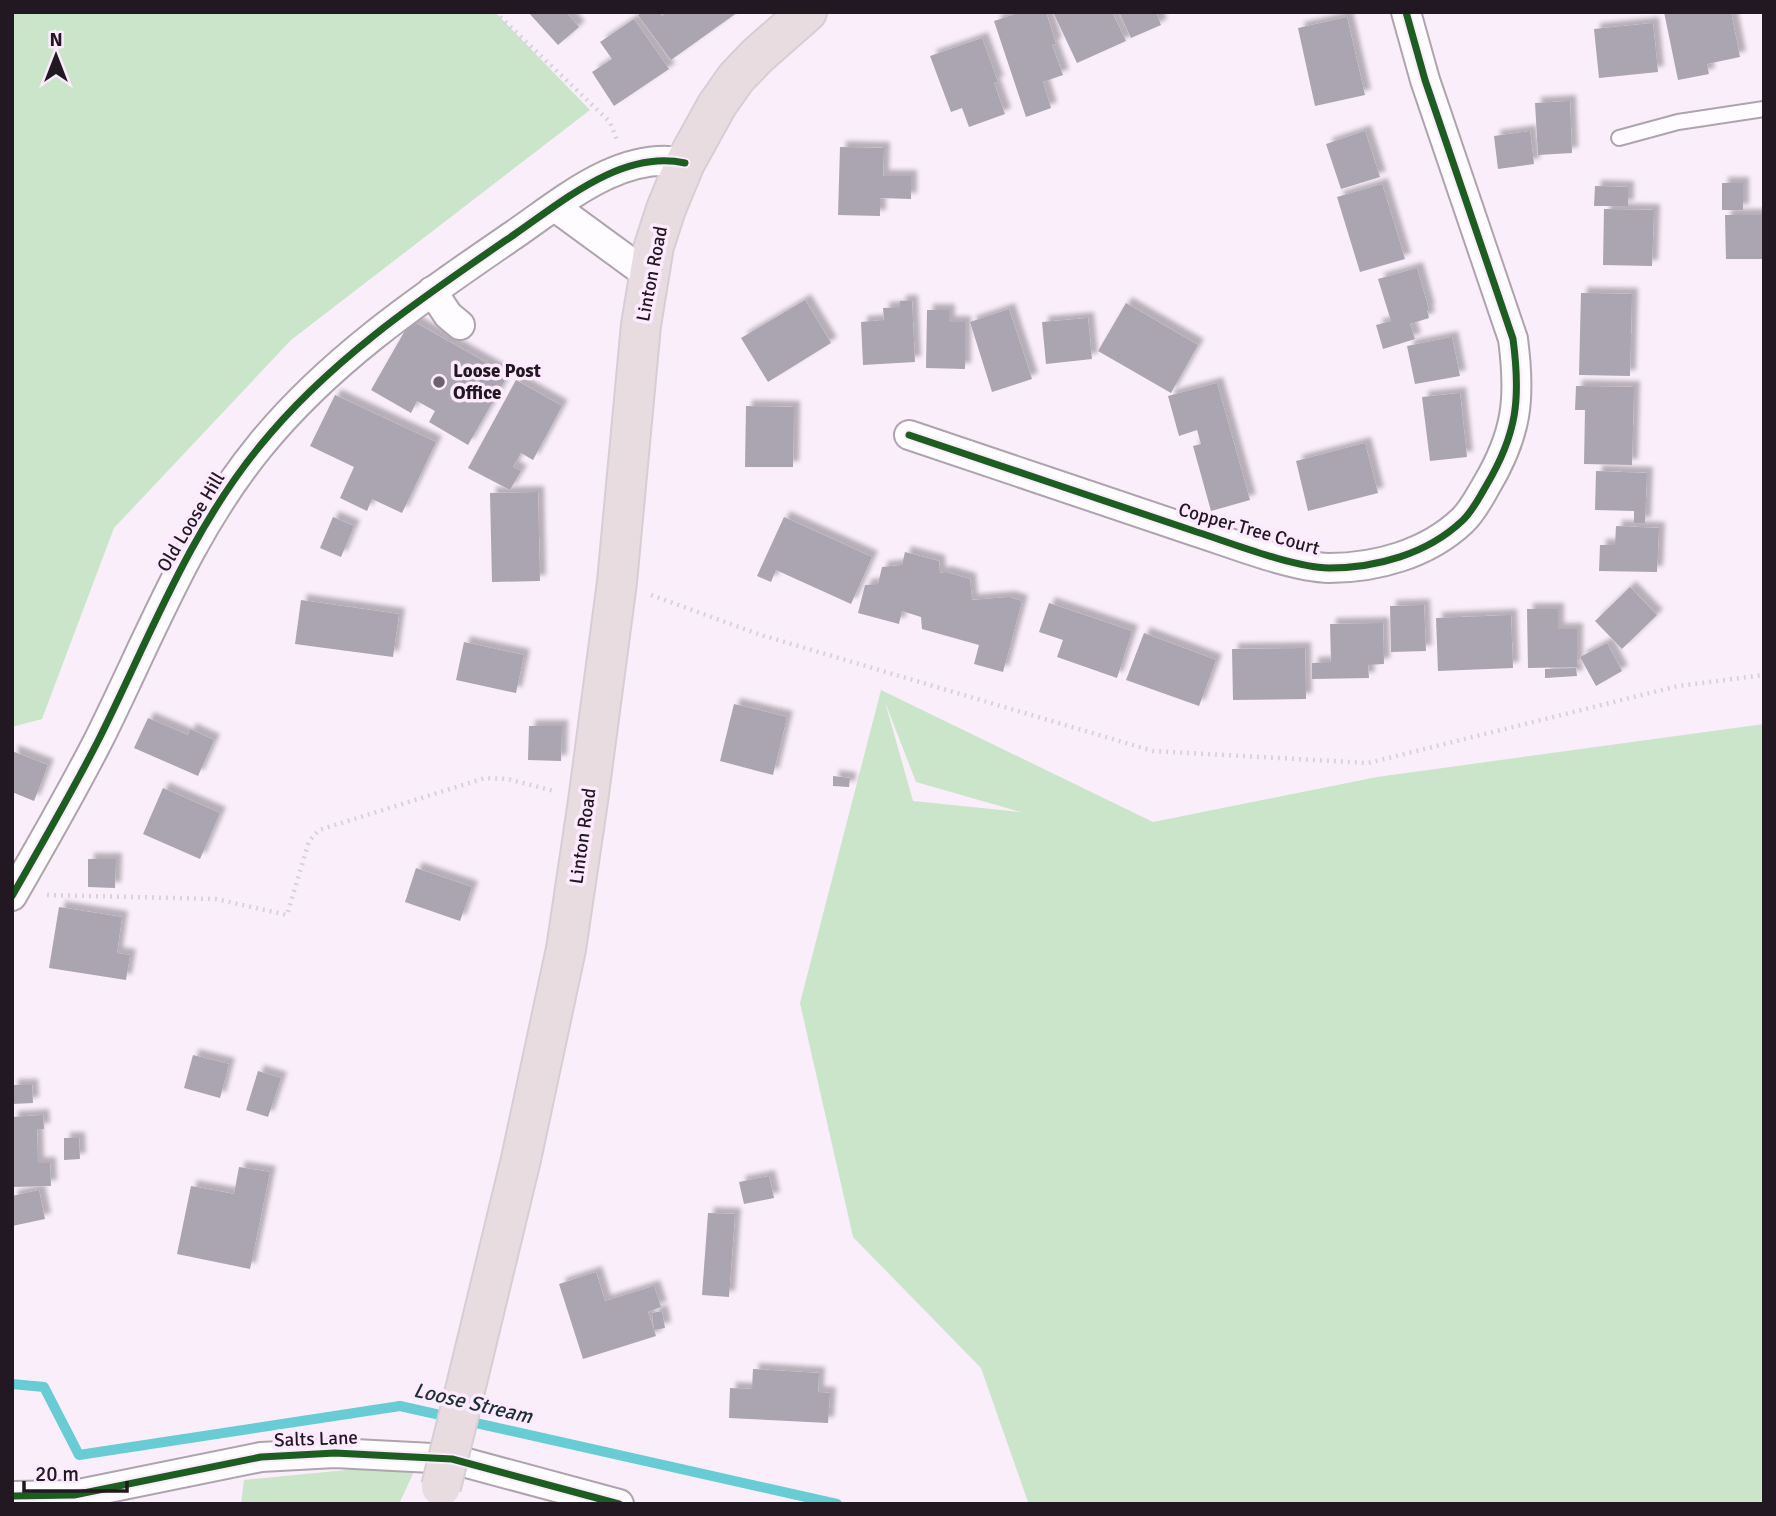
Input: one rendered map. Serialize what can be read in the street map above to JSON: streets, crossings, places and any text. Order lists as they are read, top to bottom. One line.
{"streets":{"highway":["Linton Road"],"street":["Old Loose Hill","Copper Tree Court","Salts Lane"]},"crossings":[["Linton Road","Old Loose Hill"]],"water":["Loose Stream"],"places":["Loose Post Office"],"scale_bar":"20 m","north":"top"}
